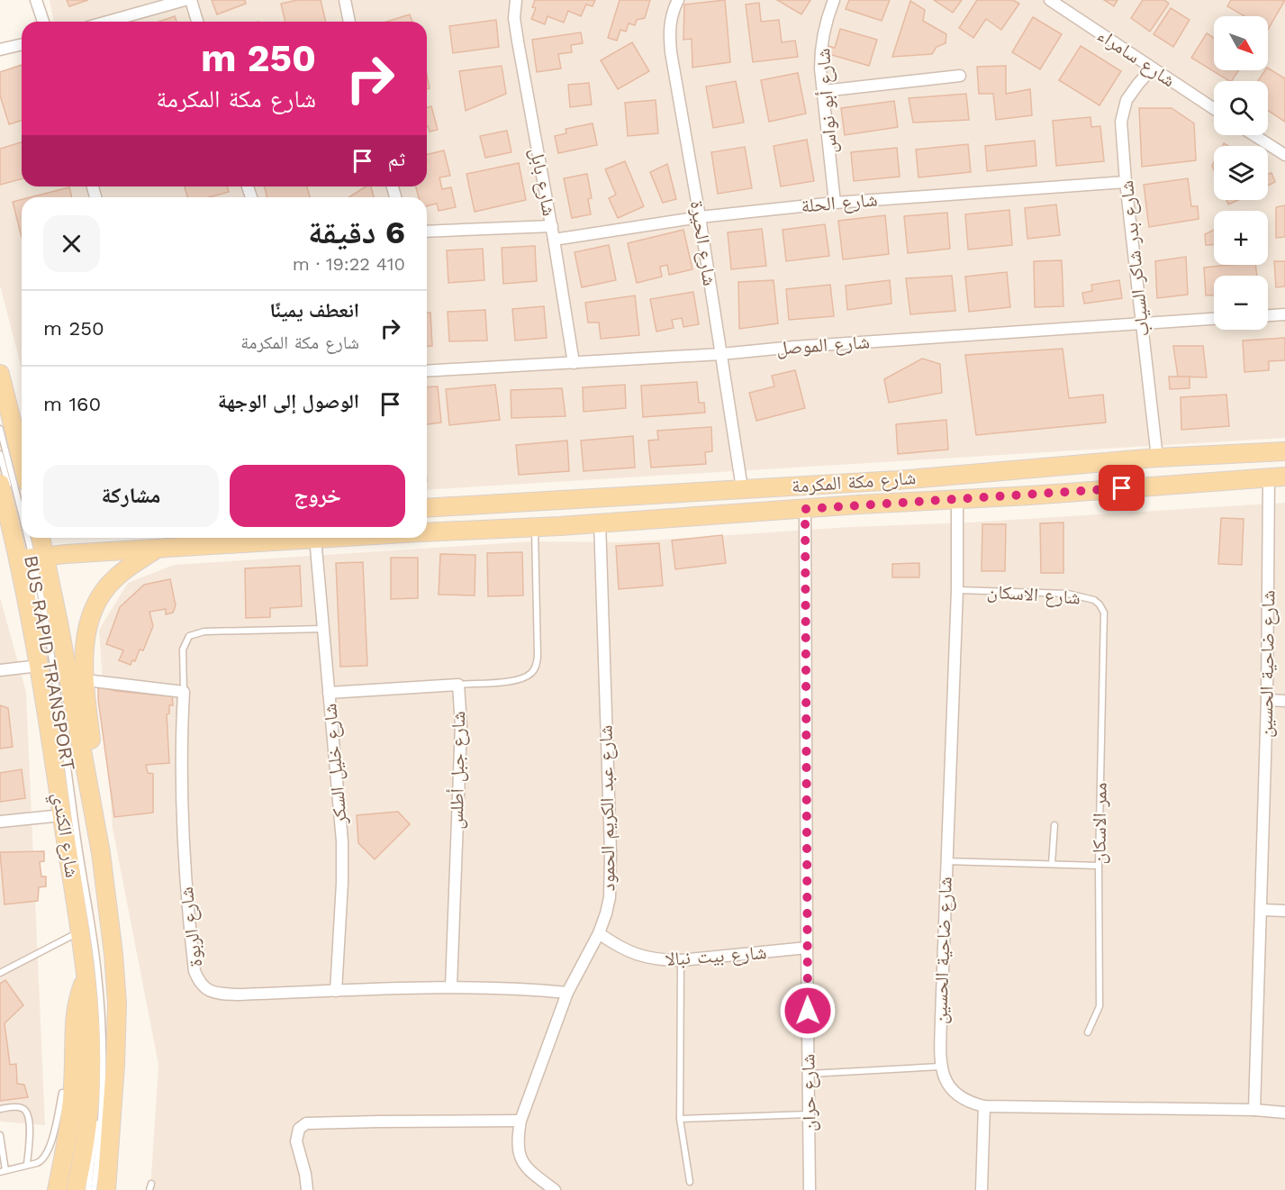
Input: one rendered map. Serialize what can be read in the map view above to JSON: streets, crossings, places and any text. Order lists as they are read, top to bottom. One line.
{"streets":{"main road":["شارع مكة المكرمة","شارع الكندي"],"street":["شارع سامراء","شارع أبو نواس","شارع بابل","شارع الحلة","شارع الحيرة","شارع بدر شاكر السياب","شارع الموصل","شارع ضاحية الحسين","شارع خليل السكر","شارع جبل أطلس","شارع عبد الكريم الحمود","شارع الربوة","شارع بيت نبالا","شارع حران"],"lane":["شارع الاسكان","BUS RAPID TRANSPORT","ممر الاسكان"]},"crossings":[["شارع سامراء","شارع بدر شاكر السياب"],["شارع أبو نواس","شارع الحلة"],["شارع بابل","شارع الحلة"],["شارع بابل","شارع الموصل"],["شارع الحلة","شارع الحيرة"],["شارع الحلة","شارع بدر شاكر السياب"],["شارع الحيرة","شارع الموصل"],["شارع الحيرة","شارع مكة المكرمة"],["شارع بدر شاكر السياب","شارع الموصل"],["شارع بدر شاكر السياب","شارع مكة المكرمة"],["شارع مكة المكرمة","BUS RAPID TRANSPORT"],["شارع مكة المكرمة","شارع ضاحية الحسين"],["شارع مكة المكرمة","شارع خليل السكر"],["شارع مكة المكرمة","شارع عبد الكريم الحمود"],["شارع مكة المكرمة","شارع الكندي"],["شارع مكة المكرمة","شارع حران"],["شارع الاسكان","شارع ضاحية الحسين"],["شارع الاسكان","ممر الاسكان"],["BUS RAPID TRANSPORT","شارع الكندي"],["شارع خليل السكر","شارع جبل أطلس"],["شارع خليل السكر","شارع الربوة"],["شارع جبل أطلس","شارع الربوة"],["شارع عبد الكريم الحمود","شارع الربوة"],["شارع عبد الكريم الحمود","شارع بيت نبالا"],["شارع بيت نبالا","شارع حران"]],"north":"bottom right","page":{"map_buttons":["+","−"],"turn":["250 m","شارع مكة المكرمة"],"then":"ثم","heading":["6 دقيقة","410 m · 19:22"],"list":[{"name":"انعطف يمينًا","note":"شارع مكة المكرمة","value":"250 m"},{"name":"الوصول إلى الوجهة","value":"160 m"}],"buttons":["خروج","مشاركة"]}}
